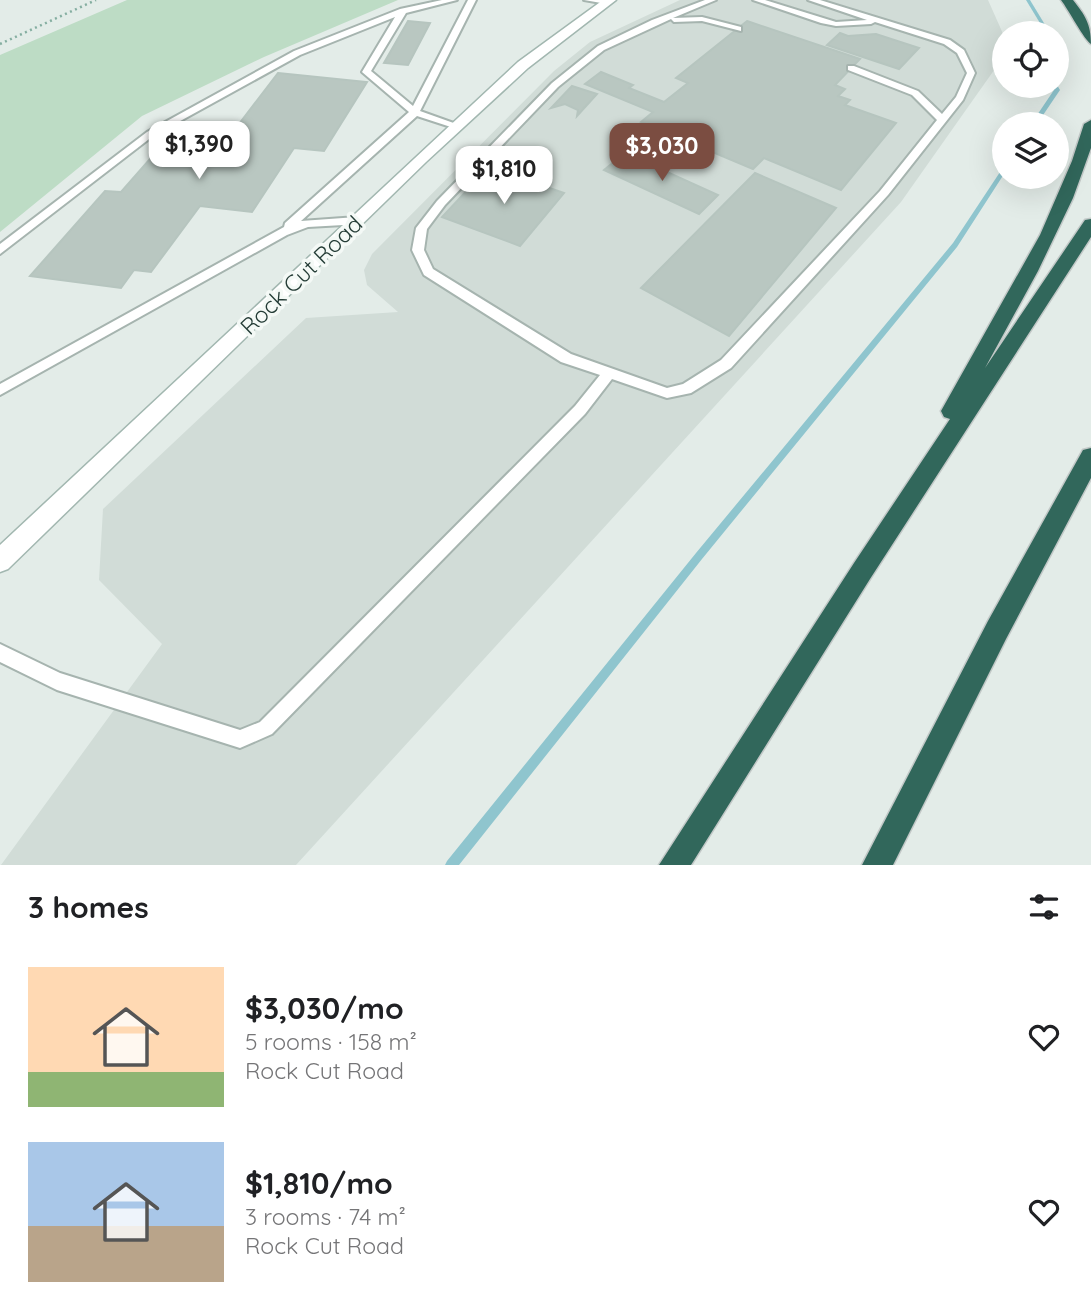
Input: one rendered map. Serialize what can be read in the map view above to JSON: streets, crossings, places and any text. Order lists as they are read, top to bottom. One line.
{"streets":{"street":["Rock Cut Road"]},"page":{"price":["$1,390","$3,030","$1,810"],"heading":"3 homes","list":[{"name":"$3,030/mo","note":"5 rooms · 158 m² · Rock Cut Road"},{"name":"$1,810/mo","note":"3 rooms · 74 m² · Rock Cut Road"}]}}
